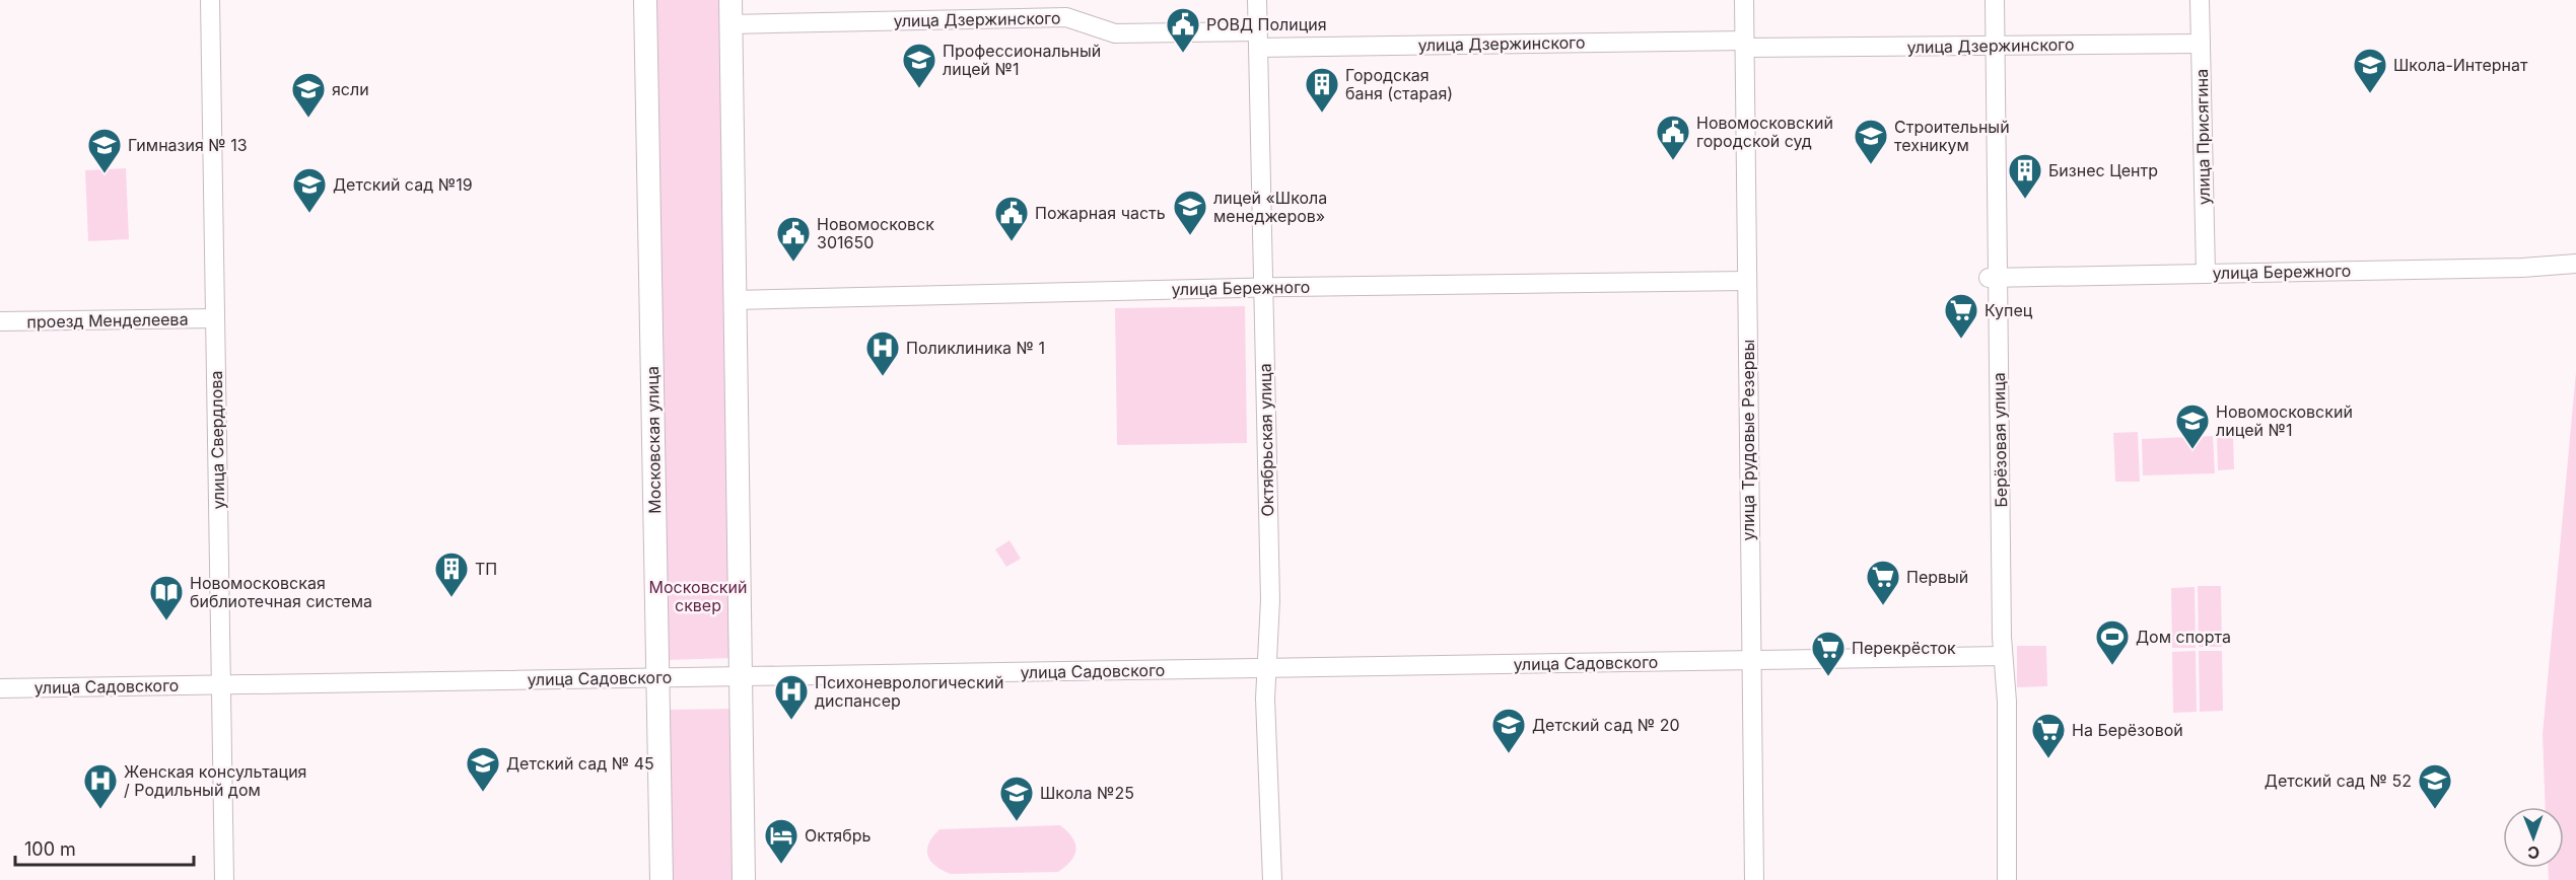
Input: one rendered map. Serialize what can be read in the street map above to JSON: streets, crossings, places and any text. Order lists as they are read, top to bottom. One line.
{"streets":{"main road":["Московская улица"],"street":["улица Дзержинского","улица Присягина","улица Бережного","проезд Менделеева","улица Свердлова","Октябрьская улица","улица Трудовые Резервы","Берёзовая улица","улица Садовского"]},"crossings":[["улица Дзержинского","улица Присягина"],["улица Дзержинского","Октябрьская улица"],["улица Дзержинского","улица Трудовые Резервы"],["улица Дзержинского","Берёзовая улица"],["улица Присягина","улица Бережного"],["улица Бережного","Октябрьская улица"],["улица Бережного","улица Трудовые Резервы"],["улица Бережного","Берёзовая улица"],["проезд Менделеева","улица Свердлова"],["улица Свердлова","улица Садовского"],["Московская улица","улица Садовского"],["Октябрьская улица","улица Садовского"],["улица Трудовые Резервы","улица Садовского"],["Берёзовая улица","улица Садовского"]],"parks":["Московский сквер"],"places":{"public building":["РОВД Полиция","Новомосковский городской суд","Пожарная часть","Новомосковск 301650"],"school or university":["Профессиональный лицей №1","Школа-Интернат","ясли","Строительный техникум","Гимназия № 13","Детский сад №19","лицей «Школа менеджеров»","Новомосковский лицей №1","Детский сад № 20","Детский сад № 45","Детский сад № 52","Школа №25"],"building":["Городская баня (старая)","Бизнес Центр","ТП"],"supermarket":["Купец","Первый","Перекрёсток","На Берёзовой"],"hospital":["Поликлиника № 1","Психоневрологический диспансер","Женская консультация / Родильный дом"],"library":["Новомосковская библиотечная система"],"sports":["Дом спорта"],"hotel":["Октябрь"]},"scale_bar":"100 m","north":"bottom"}
